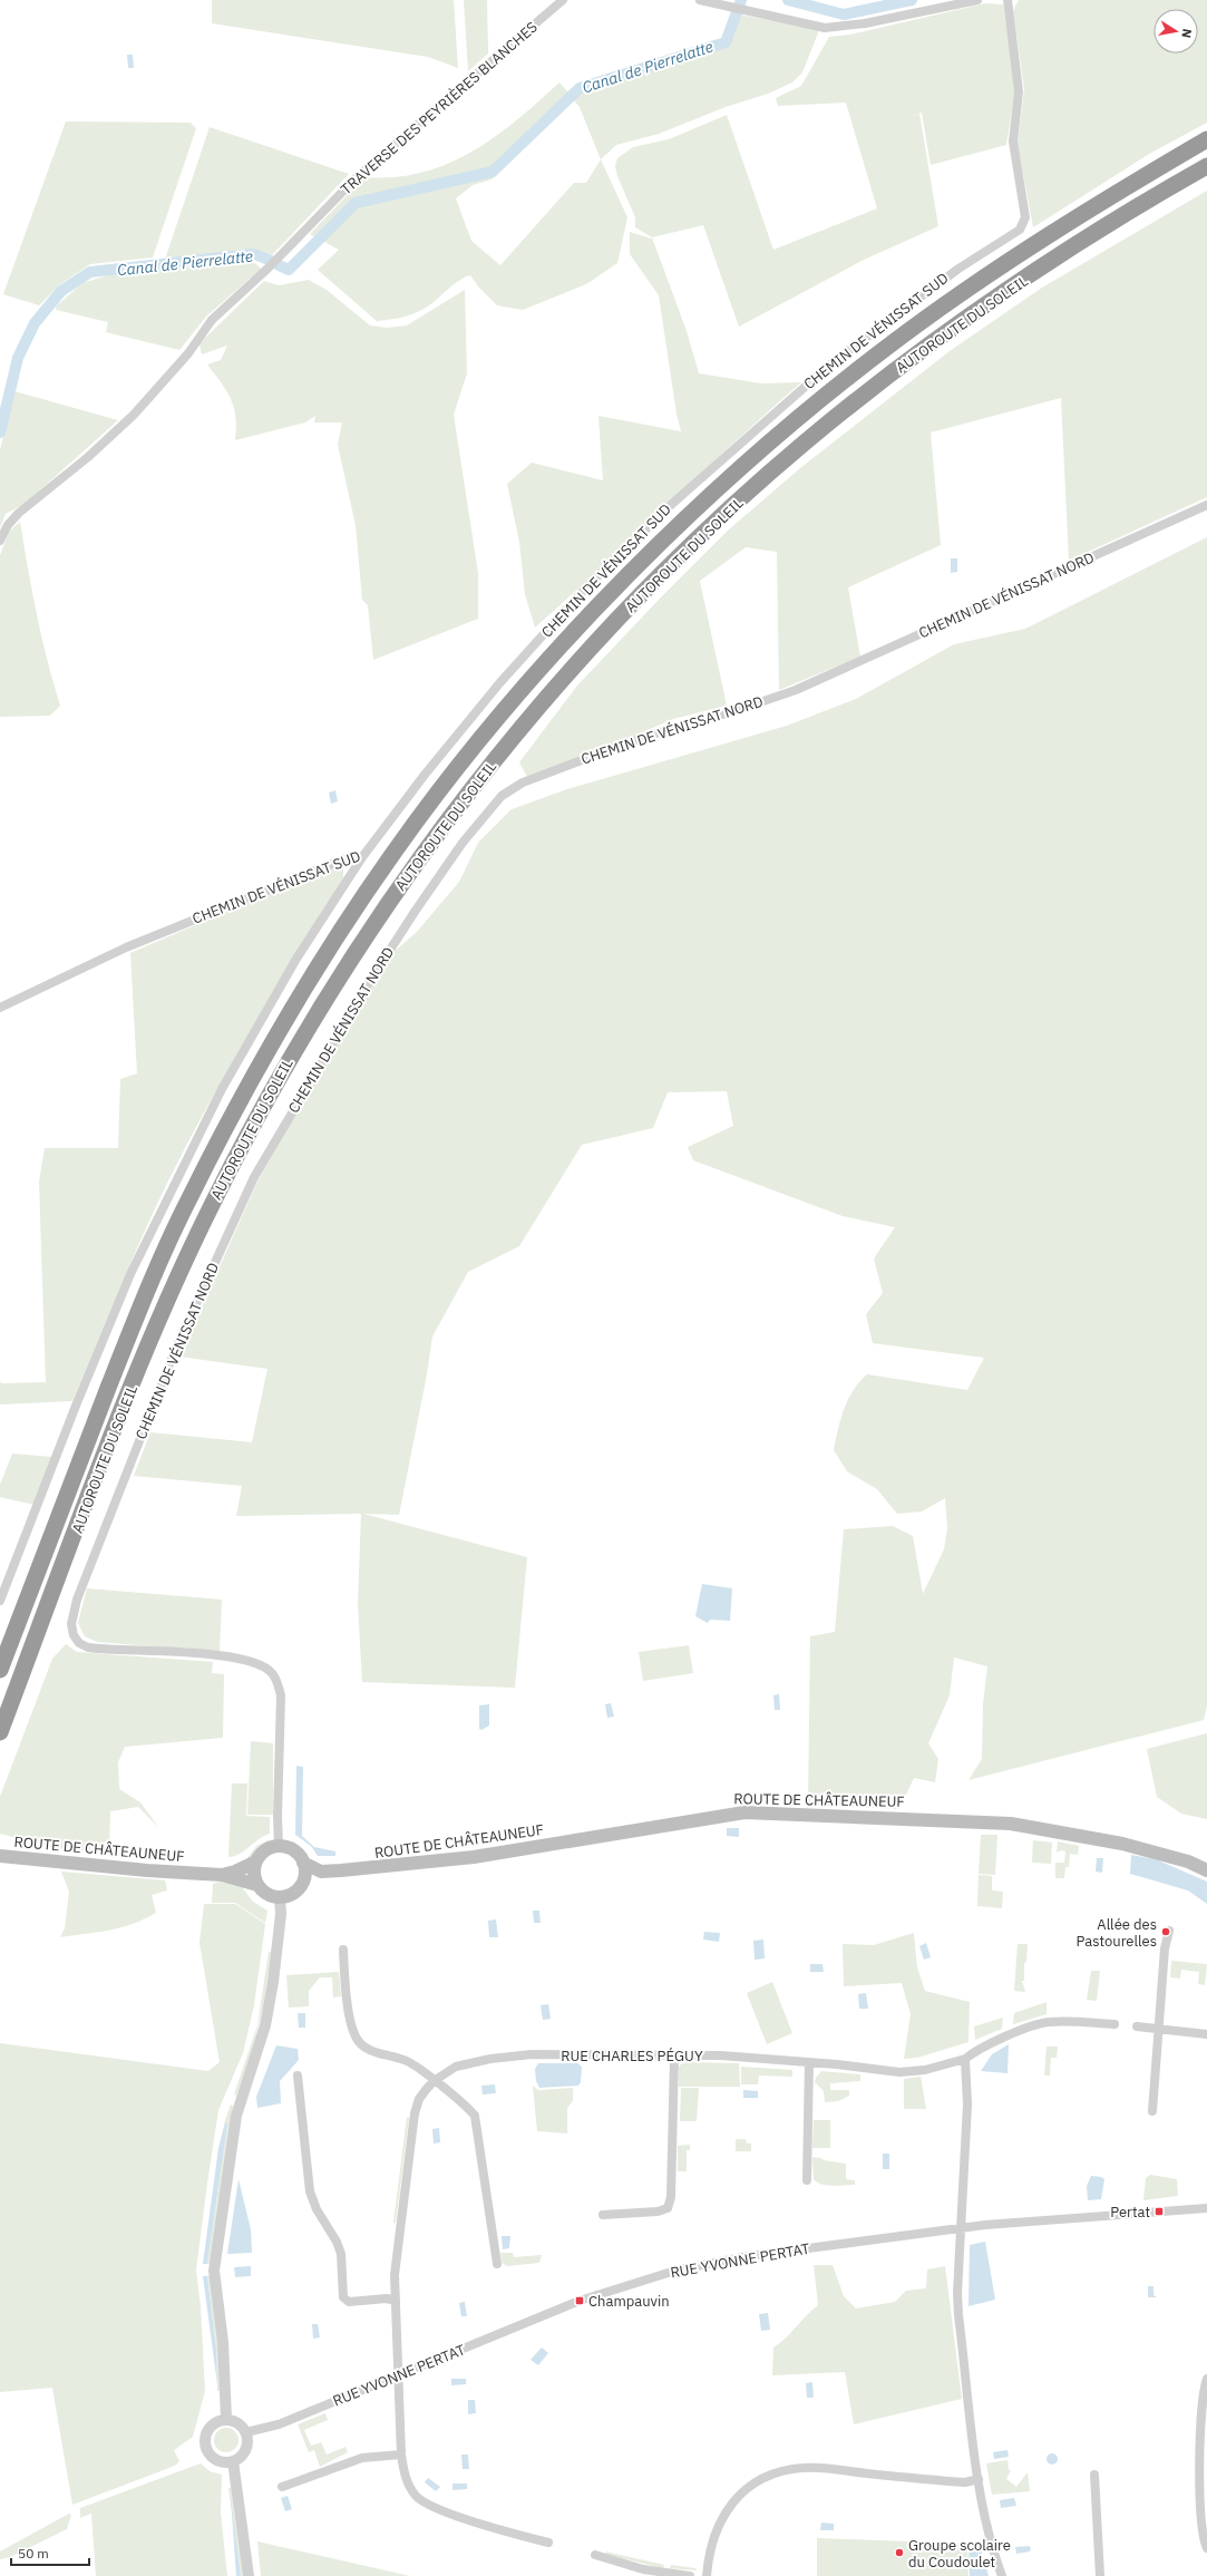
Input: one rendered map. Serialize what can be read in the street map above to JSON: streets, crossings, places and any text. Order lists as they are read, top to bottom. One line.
{"streets":{"highway":["AUTOROUTE DU SOLEIL"],"main road":["ROUTE DE CHÂTEAUNEUF"],"street":["TRAVERSE DES PEYRIÈRES BLANCHES","CHEMIN DE VÉNISSAT SUD","CHEMIN DE VÉNISSAT NORD","RUE CHARLES PÉGUY","RUE YVONNE PERTAT"]},"crossings":[["CHEMIN DE VÉNISSAT NORD","ROUTE DE CHÂTEAUNEUF"],["RUE CHARLES PÉGUY","RUE YVONNE PERTAT"]],"water":["Canal de Pierrelatte"],"places":{"other":["Allée des Pastourelles","Groupe scolaire du Coudoulet"],"transit":["Pertat","Champauvin"]},"scale_bar":"50 m","north":"right"}
